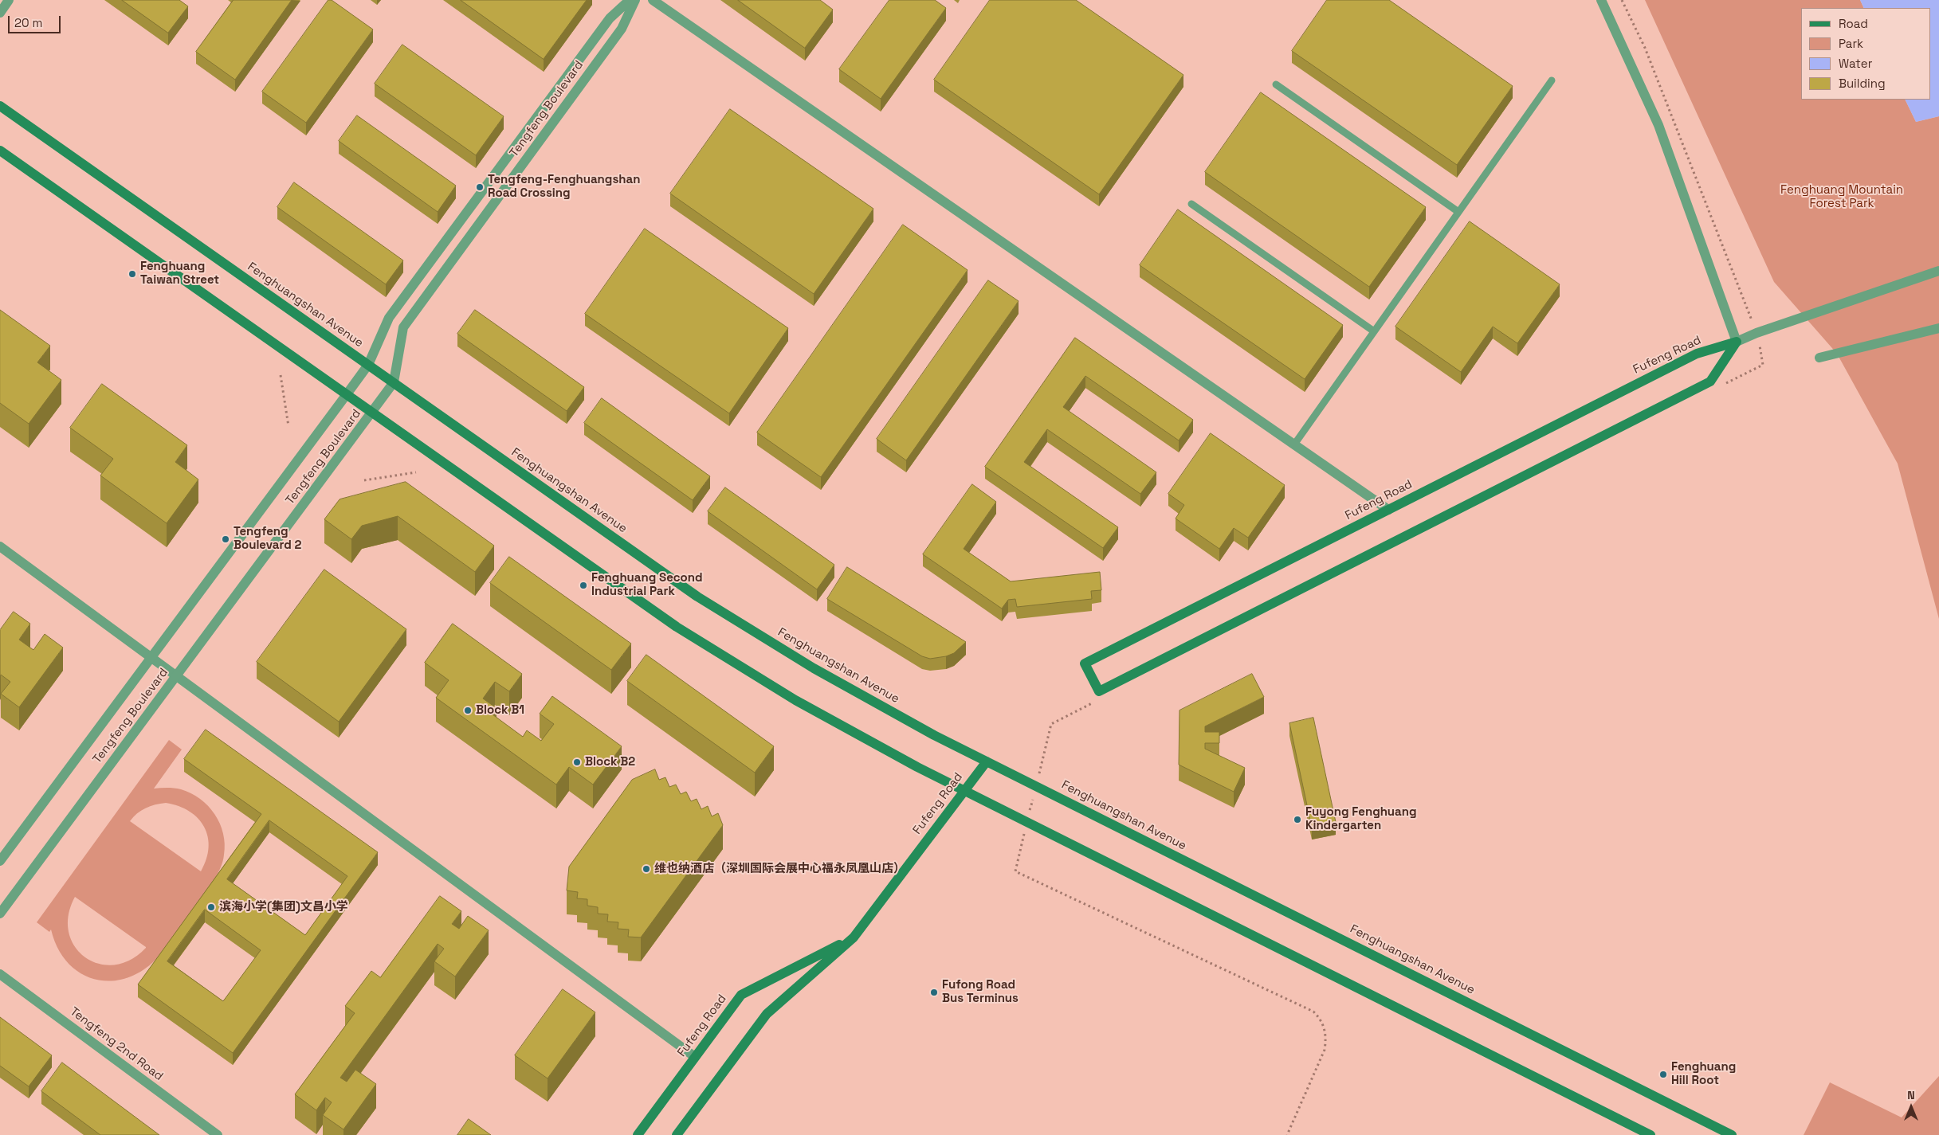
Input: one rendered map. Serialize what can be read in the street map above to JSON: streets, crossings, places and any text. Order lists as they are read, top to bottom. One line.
{"streets":{"main road":["Fenghuangshan Avenue","Fufeng Road"],"street":["Tengfeng Boulevard","Tengfeng 2nd Road"]},"crossings":[["Tengfeng Boulevard","Fenghuangshan Avenue"],["Fenghuangshan Avenue","Fufeng Road"]],"parks":["Fenghuang Mountain Forest Park"],"places":["Tengfeng-Fenghuangshan Road Crossing","Fenghuang Taiwan Street","Tengfeng Boulevard 2","Fenghuang Second Industrial Park","Block B1","Block B2","Fuyong Fenghuang Kindergarten","维也纳酒店（深圳国际会展中心福永凤凰山店）","滨海小学(集团)文昌小学","Fufong Road Bus Terminus","Fenghuang Hill Root"],"legend":["Road","Park","Water","Building"],"scale_bar":"20 m","north":"top"}
